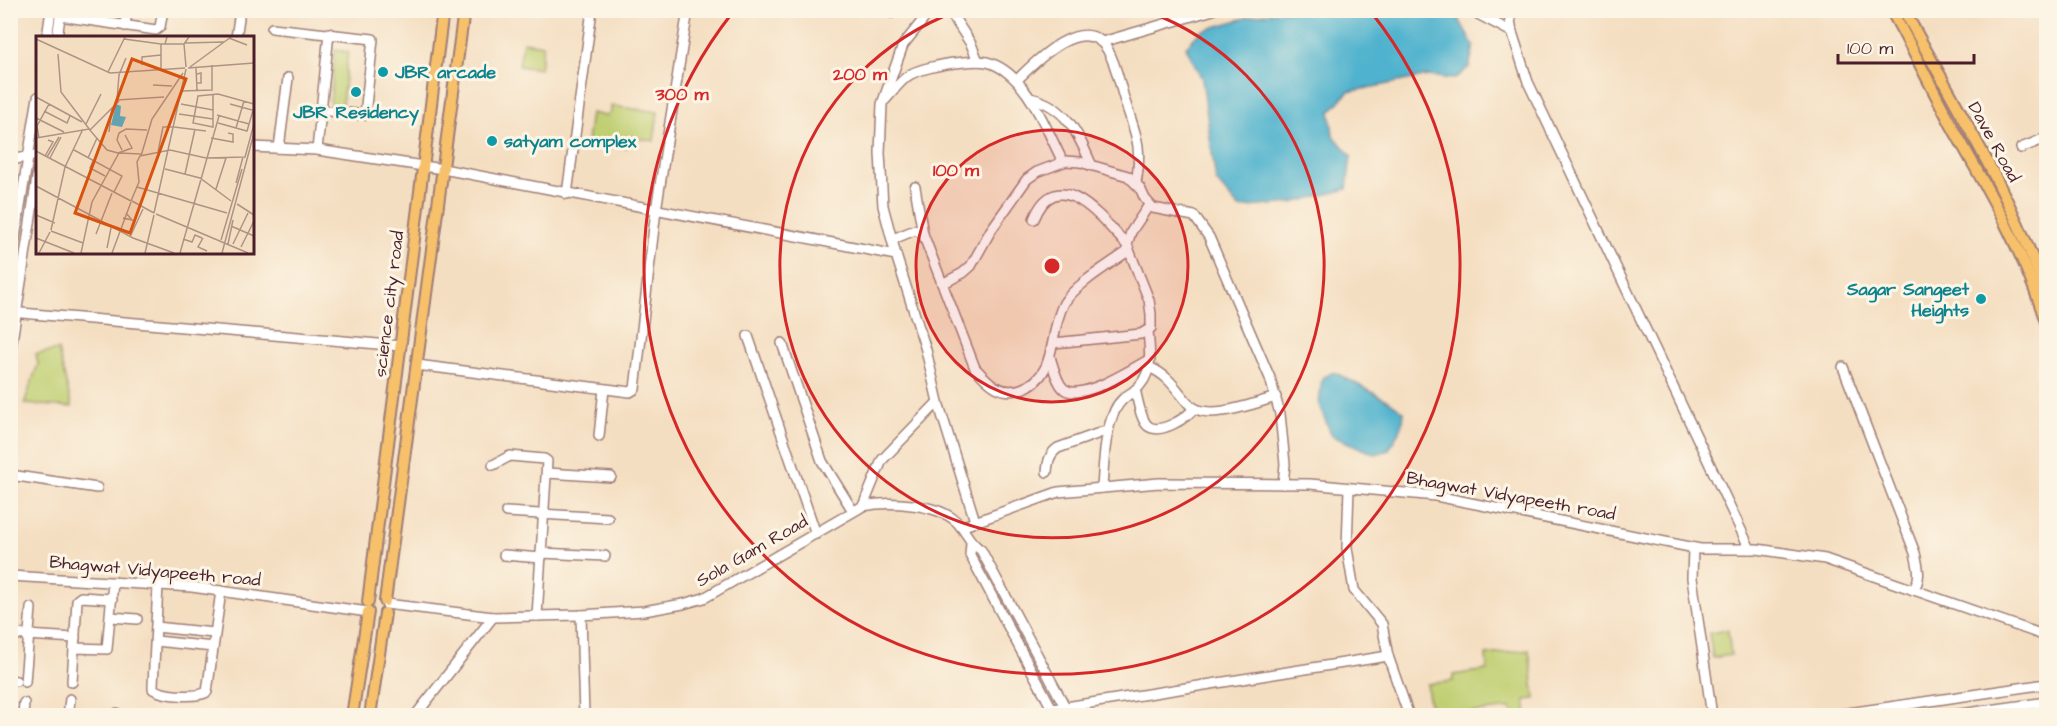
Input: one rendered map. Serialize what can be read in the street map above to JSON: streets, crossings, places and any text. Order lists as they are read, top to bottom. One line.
{"streets":{"main road":["Dave Road","science city road"],"street":["Bhagwat Vidyapeeth road","Sola Gam Road"]},"crossings":[["science city road","Bhagwat Vidyapeeth road"],["Bhagwat Vidyapeeth road","Sola Gam Road"]],"places":["JBR arcade","JBR Residency","satyam complex","Sagar Sangeet Heights"],"scale_bar":"100 m","rings":["200 m","300 m","100 m"]}
